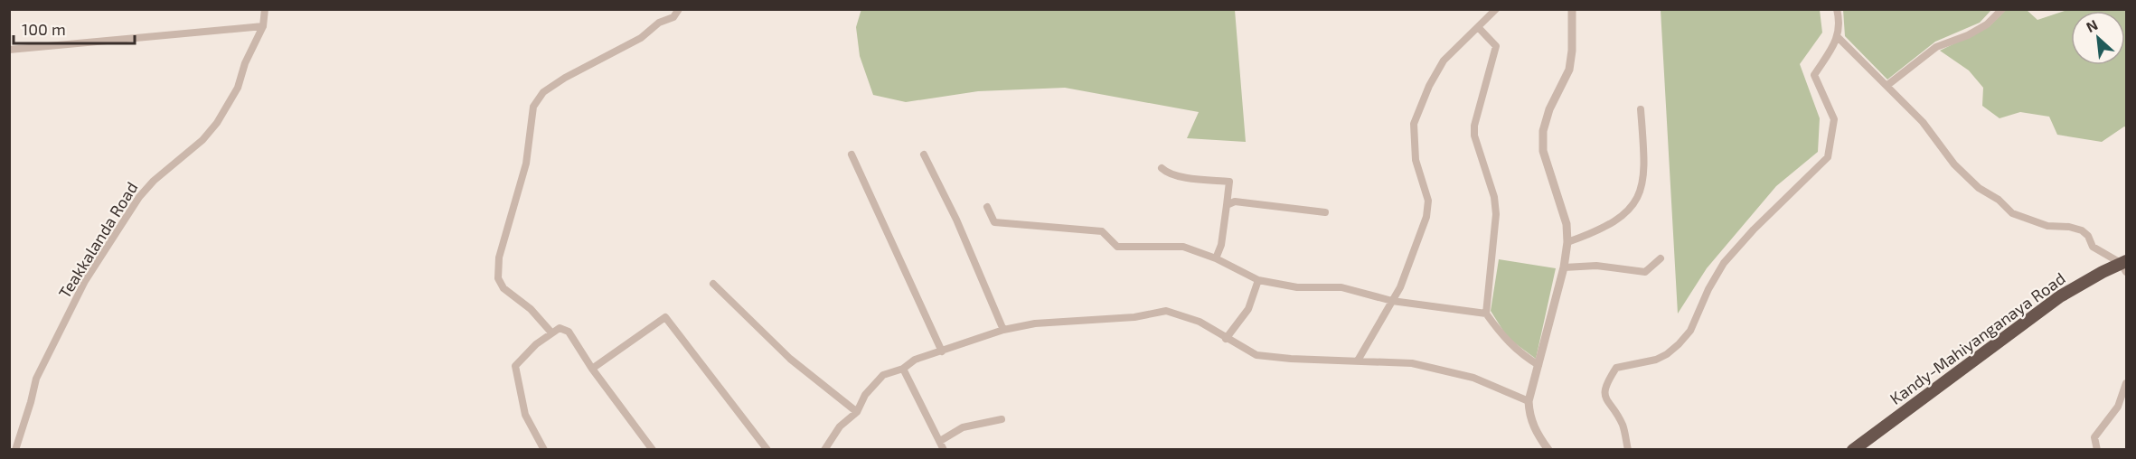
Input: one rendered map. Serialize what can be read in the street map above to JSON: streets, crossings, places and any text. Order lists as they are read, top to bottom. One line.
{"streets":{"highway":["Kandy-Mahiyanganaya Road"],"street":["Teakkalanda Road"]},"scale_bar":"100 m","north":"top left"}
